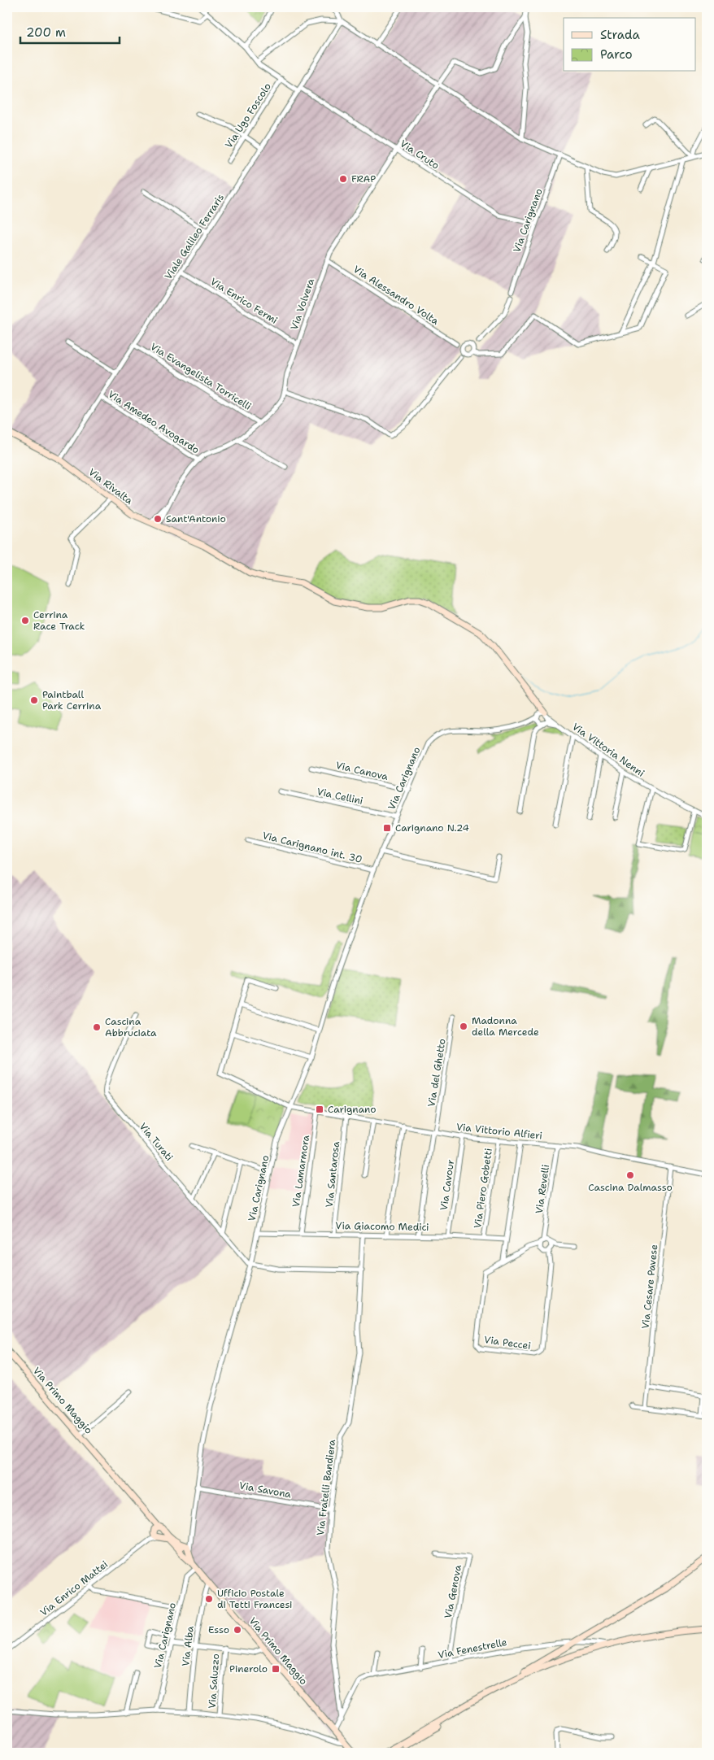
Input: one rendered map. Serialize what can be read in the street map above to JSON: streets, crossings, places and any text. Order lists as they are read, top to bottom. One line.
{"streets":{"main road":["Via Rivalta","Via Primo Maggio"],"street":["Via Ugo Foscolo","Via Cruto","Via Carignano","Viale Galileo Ferraris","Via Alessandro Volta","Via Enrico Fermi","Via Volvera","Via Evangelista Torricelli","Via Amedeo Avogardo","Via Vittoria Nenni","Via Canova","Via Cellini","Via Carignano int. 30","Via del Ghetto","Via Vittorio Alfieri","Via Turati","Via Lamarmora","Via Santarosa","Via Cavour","Via Piero Gobetti","Via Revelli","Via Giacomo Medici","Via Cesare Pavese","Via Peccei","Via Fratelli Bandiera","Via Savona","Via Enrico Mattei","Via Genova","Via Alba","Via Fenestrelle","Via Saluzzo"]},"crossings":[["Via Ugo Foscolo","Via Cruto"],["Via Cruto","Via Carignano"],["Via Cruto","Viale Galileo Ferraris"],["Via Cruto","Via Volvera"],["Via Carignano","Via Vittoria Nenni"],["Via Carignano","Via Canova"],["Via Carignano","Via Cellini"],["Via Carignano","Via Carignano int. 30"],["Via Carignano","Via Vittorio Alfieri"],["Via Carignano","Via Turati"],["Via Carignano","Via Giacomo Medici"],["Via Carignano","Via Primo Maggio"],["Via Carignano","Via Savona"],["Viale Galileo Ferraris","Via Enrico Fermi"],["Viale Galileo Ferraris","Via Evangelista Torricelli"],["Viale Galileo Ferraris","Via Amedeo Avogardo"],["Viale Galileo Ferraris","Via Rivalta"],["Via Alessandro Volta","Via Volvera"],["Via Enrico Fermi","Via Volvera"],["Via Volvera","Via Evangelista Torricelli"],["Via Volvera","Via Amedeo Avogardo"],["Via Volvera","Via Rivalta"],["Via Rivalta","Via Vittoria Nenni"],["Via del Ghetto","Via Vittorio Alfieri"],["Via del Ghetto","Via Giacomo Medici"],["Via Vittorio Alfieri","Via Lamarmora"],["Via Vittorio Alfieri","Via Santarosa"],["Via Vittorio Alfieri","Via Cavour"],["Via Vittorio Alfieri","Via Piero Gobetti"],["Via Vittorio Alfieri","Via Revelli"],["Via Vittorio Alfieri","Via Cesare Pavese"],["Via Lamarmora","Via Giacomo Medici"],["Via Santarosa","Via Giacomo Medici"],["Via Cavour","Via Giacomo Medici"],["Via Piero Gobetti","Via Giacomo Medici"],["Via Revelli","Via Peccei"],["Via Giacomo Medici","Via Fratelli Bandiera"],["Via Primo Maggio","Via Enrico Mattei"],["Via Primo Maggio","Via Alba"],["Via Primo Maggio","Via Fenestrelle"],["Via Fratelli Bandiera","Via Savona"],["Via Fratelli Bandiera","Via Fenestrelle"],["Via Genova","Via Fenestrelle"]],"places":{"other":["FRAP","Sant'Antonio","Cerrina Race Track","Paintball Park Cerrina","Madonna della Mercede","Cascina Abbruciata","Cascina Dalmasso","Ufficio Postale di Tetti Francesi","Esso"],"transit":["Carignano N.24","Carignano","Pinerolo"]},"legend":["Strada","Parco"],"scale_bar":"200 m"}
